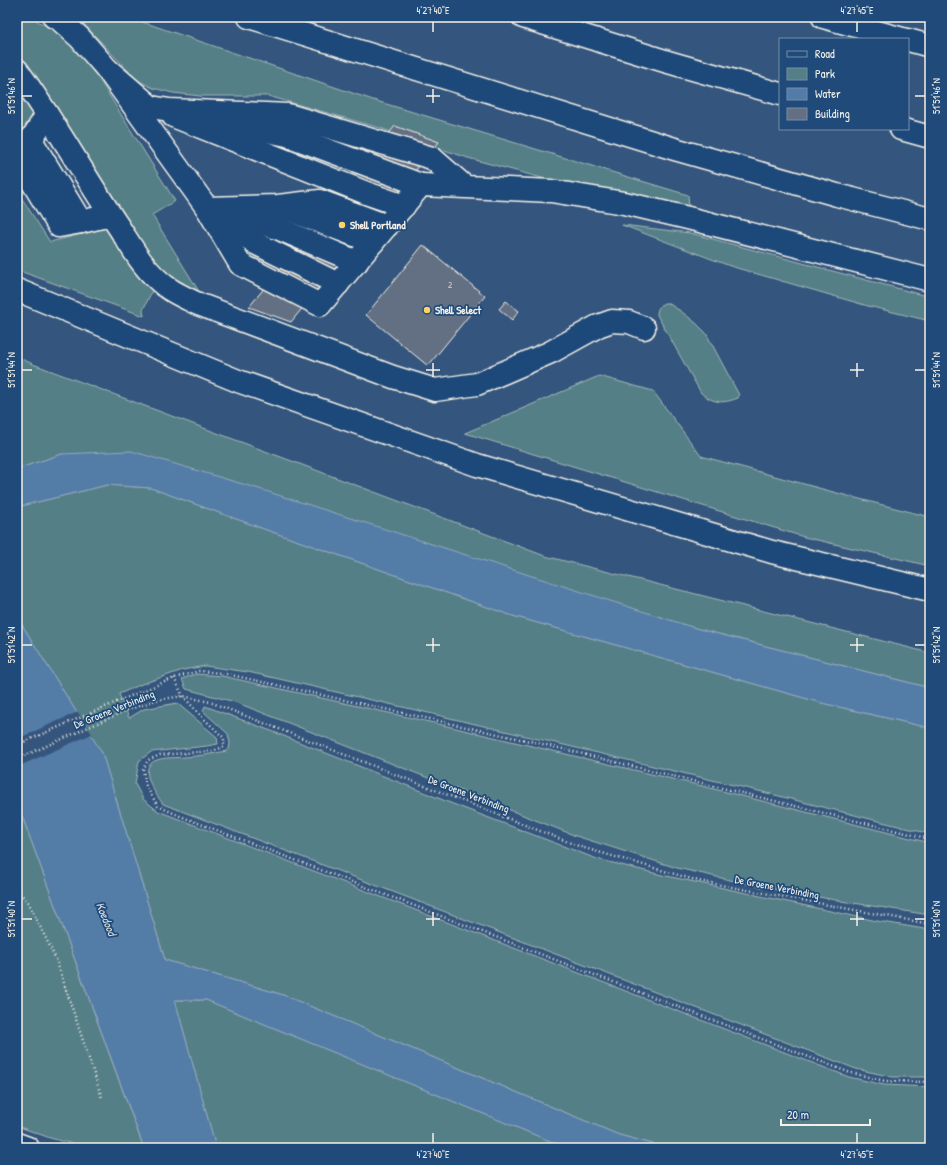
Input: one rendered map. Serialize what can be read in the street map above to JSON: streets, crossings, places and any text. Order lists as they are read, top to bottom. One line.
{"streets":{"path":["De Groene Verbinding"]},"water":["Koedood"],"places":["Shell Portland","Shell Select"],"house_numbers":["2"],"legend":["Road","Park","Water","Building"],"scale_bar":"20 m","coordinates":["4°27'40\"E","4°27'45\"E","51°51'46\"N","51°51'44\"N","51°51'42\"N","51°51'40\"N"]}
